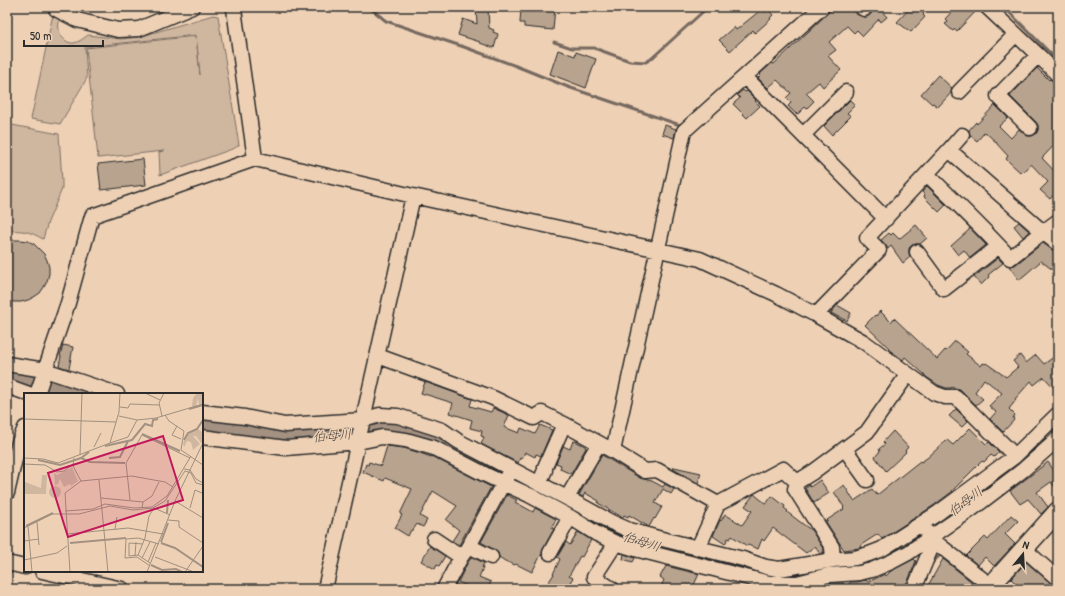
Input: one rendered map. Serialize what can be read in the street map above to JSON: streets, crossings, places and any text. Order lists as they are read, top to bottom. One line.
{"water":["伯母川"],"scale_bar":"50 m","north":"top"}
